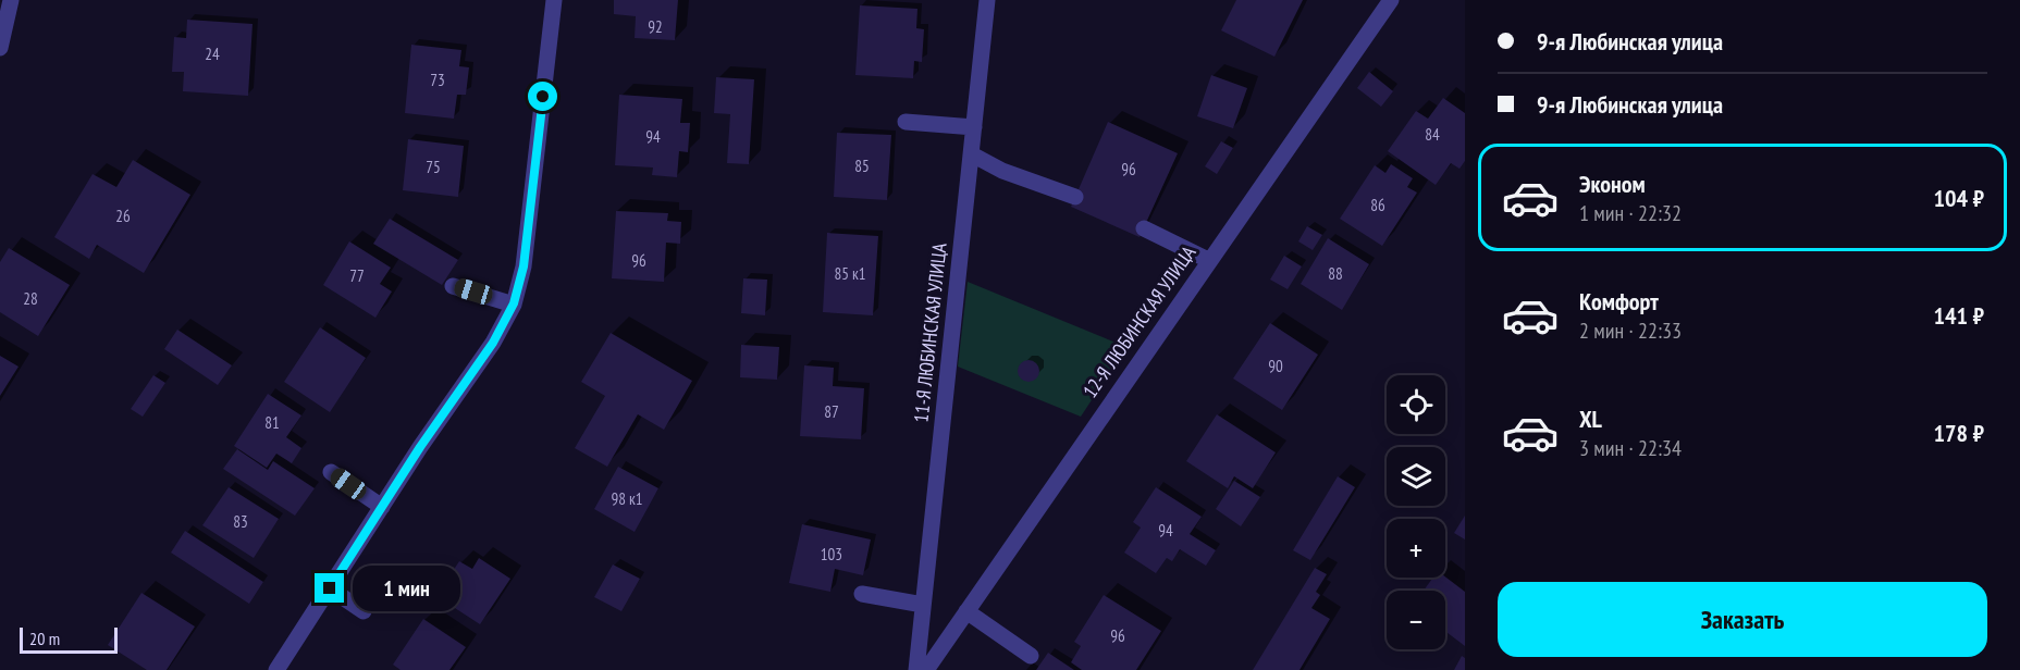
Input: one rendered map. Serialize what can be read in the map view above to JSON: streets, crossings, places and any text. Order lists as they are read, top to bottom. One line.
{"streets":{"street":["12-Я ЛЮБИНСКАЯ УЛИЦА","11-Я ЛЮБИНСКАЯ УЛИЦА"]},"crossings":[["12-Я ЛЮБИНСКАЯ УЛИЦА","11-Я ЛЮБИНСКАЯ УЛИЦА"]],"house_numbers":["92","24","73","84","94","85","75","96","86","26","96","85 к1","88","77","28","90","87","81","98 к1","83","94","103","96"],"scale_bar":"20 m","page":{"banner":["9-я Любинская улица","9-я Любинская улица"],"list":[{"name":"Эконом","note":"1 мин · 22:32","value":"104 ₽"},{"name":"Комфорт","note":"2 мин · 22:33","value":"141 ₽"},{"name":"XL","note":"3 мин · 22:34","value":"178 ₽"}],"map_buttons":["+","−"],"bubble":"1 мин","buttons":"Заказать","scale":"20 m"}}
